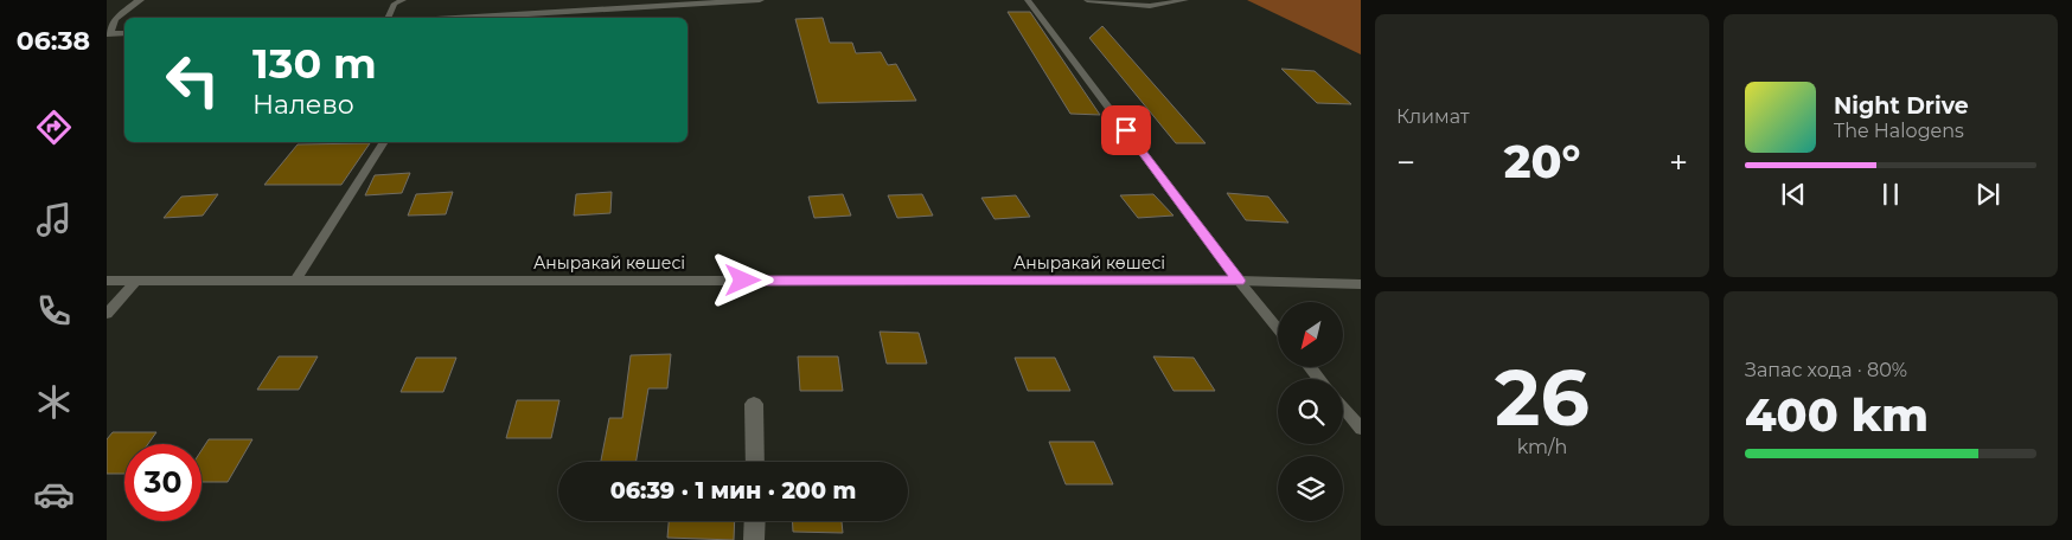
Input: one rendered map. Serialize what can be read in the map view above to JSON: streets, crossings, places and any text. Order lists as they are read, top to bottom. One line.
{"streets":{"street":["Аныракай көшесі"]},"north":"bottom left","page":{"tabs":"06:38","tile":["Климат",["26","km/h"],["Запас хода · 80%","400 km"]],"turn":["130 m","Налево"],"song":["Night Drive","The Halogens"],"heat":["−","20°","+"],"limit":"30","trip":"06:39 · 1 мин · 200 m"}}
